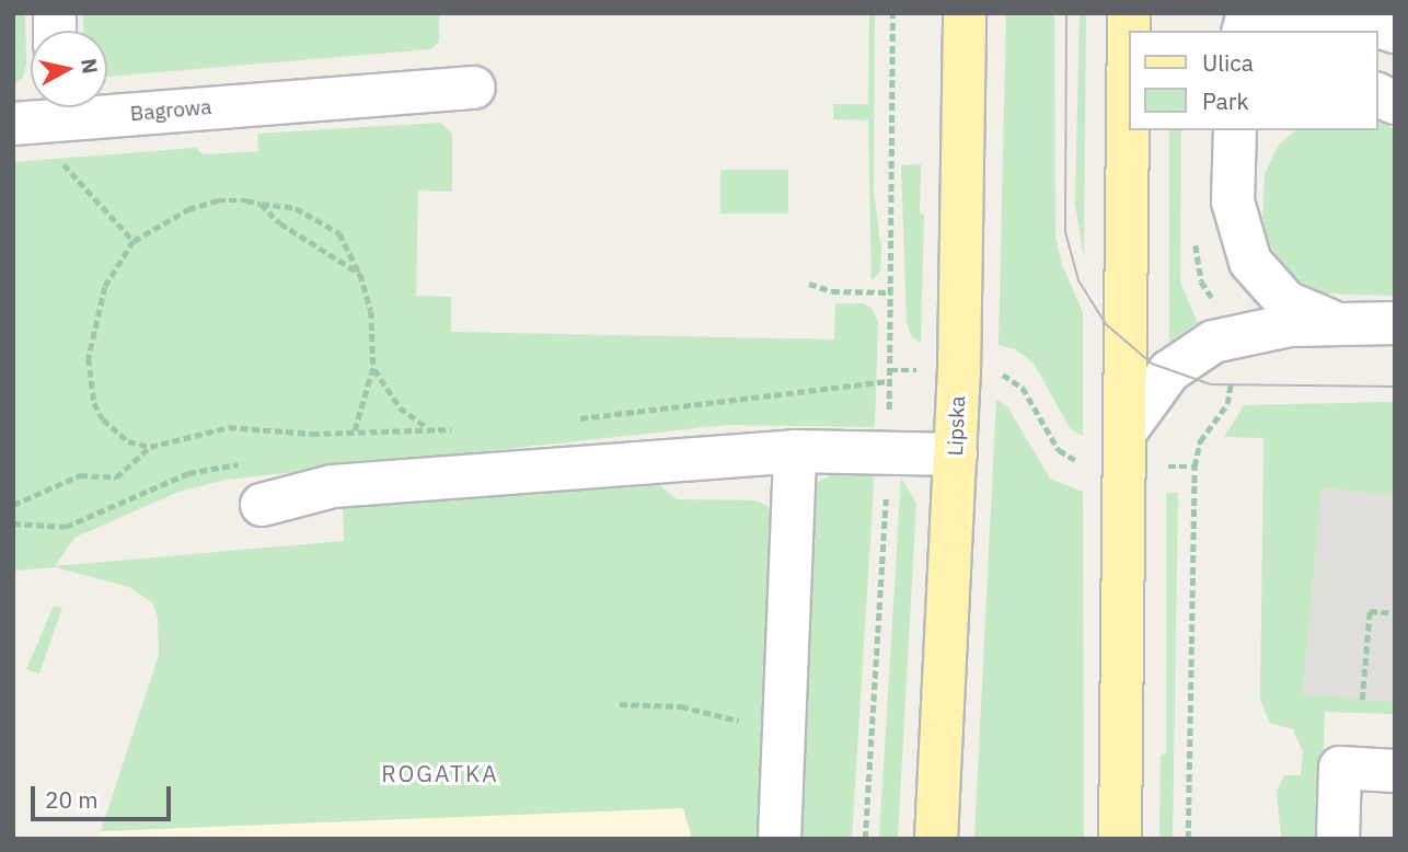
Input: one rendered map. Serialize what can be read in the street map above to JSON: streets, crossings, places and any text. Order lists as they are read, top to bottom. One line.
{"streets":{"main road":["Lipska"],"street":["Bagrowa"]},"districts":["ROGATKA"],"legend":["Ulica","Park"],"scale_bar":"20 m","north":"right"}
